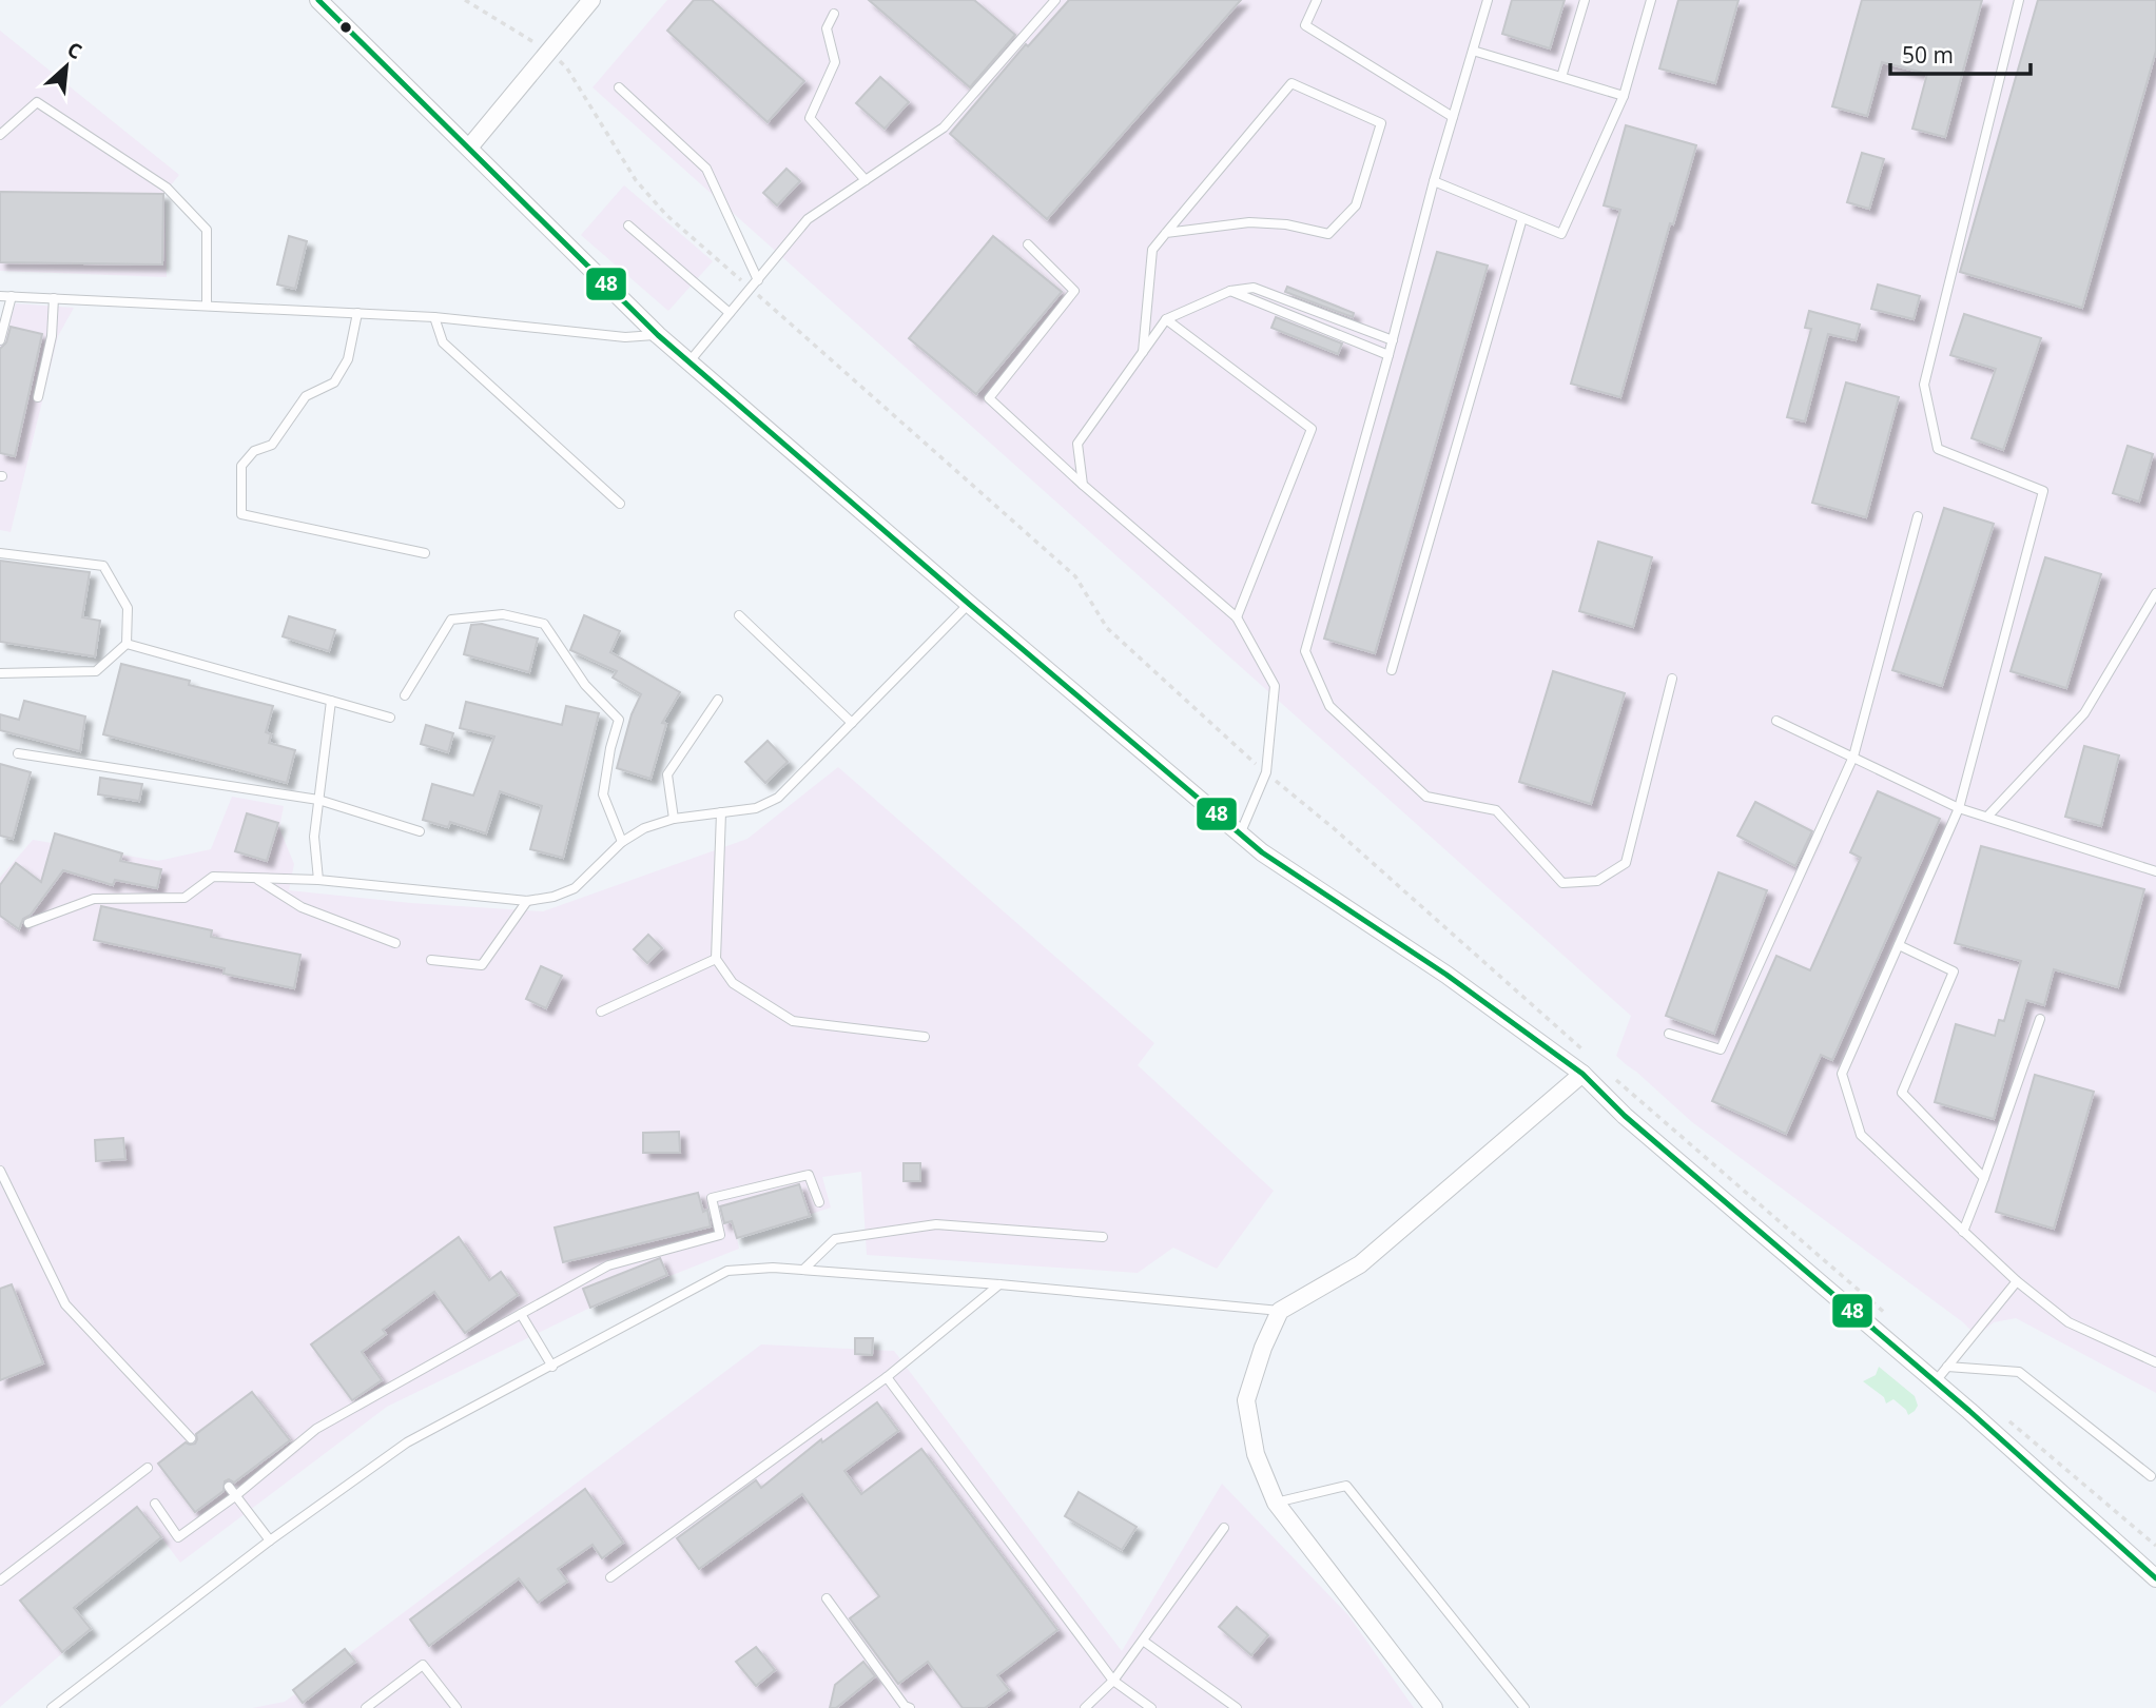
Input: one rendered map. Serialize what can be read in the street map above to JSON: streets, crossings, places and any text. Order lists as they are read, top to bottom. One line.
{"lines":["transit line 48"],"scale_bar":"50 m","north":"top right"}
